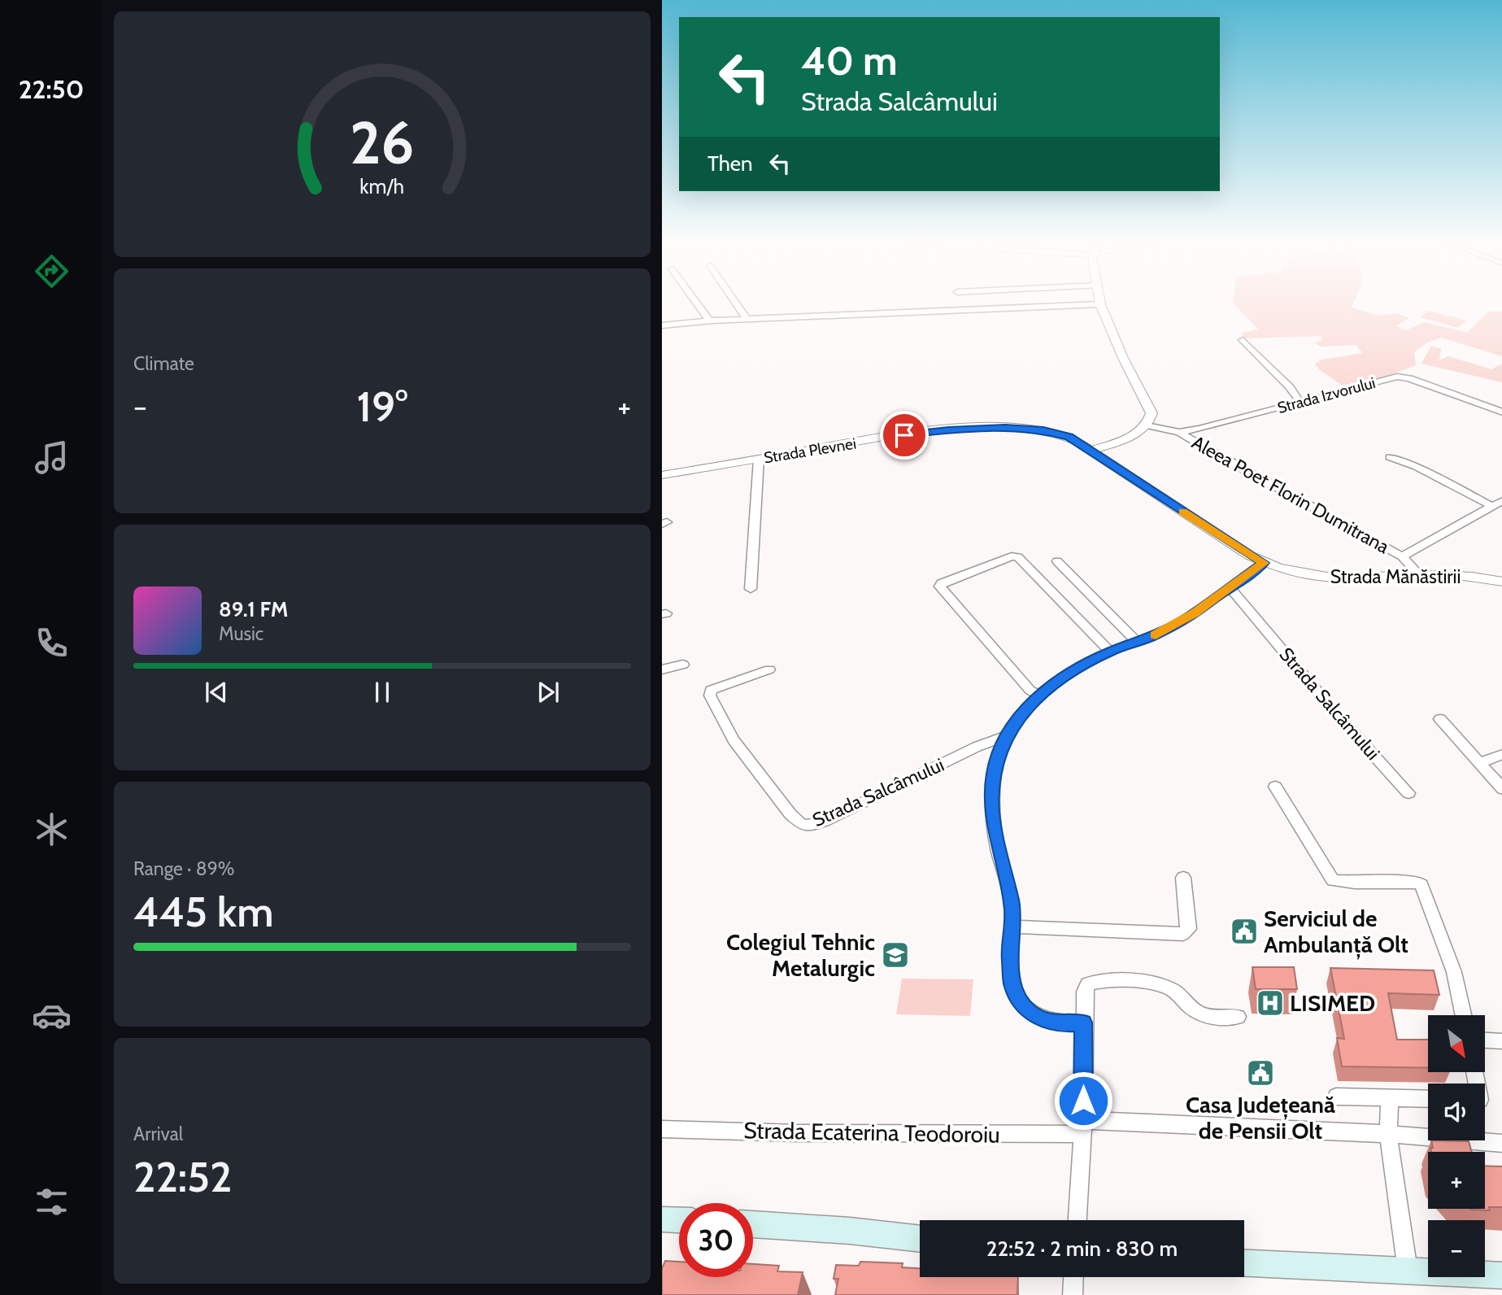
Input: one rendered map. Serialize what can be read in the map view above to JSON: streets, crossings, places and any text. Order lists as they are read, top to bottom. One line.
{"streets":{"street":["Strada Izvorului","Strada Plevnei","Aleea Poet Florin Dumitrana","Strada Mănăstirii","Strada Salcâmului","Strada Ecaterina Teodoroiu"]},"crossings":[["Strada Izvorului","Aleea Poet Florin Dumitrana"],["Strada Plevnei","Strada Mănăstirii"],["Aleea Poet Florin Dumitrana","Strada Mănăstirii"]],"places":{"public building":["Serviciul de Ambulanță Olt","Casa Județeană de Pensii Olt"],"school or university":["Colegiul Tehnic Metalurgic"],"hospital":["LISIMED"]},"north":"bottom right","page":{"tabs":"22:50","turn":["40 m","Strada Salcâmului"],"then":"Then","tile":["Climate",["Range · 89%","445 km"],["Arrival","22:52"]],"heat":["−","19°","+"],"song":["89.1 FM","Music"],"map_buttons":["+","−"],"limit":"30","trip":"22:52 · 2 min · 830 m","gauge":["26","km/h"]}}
